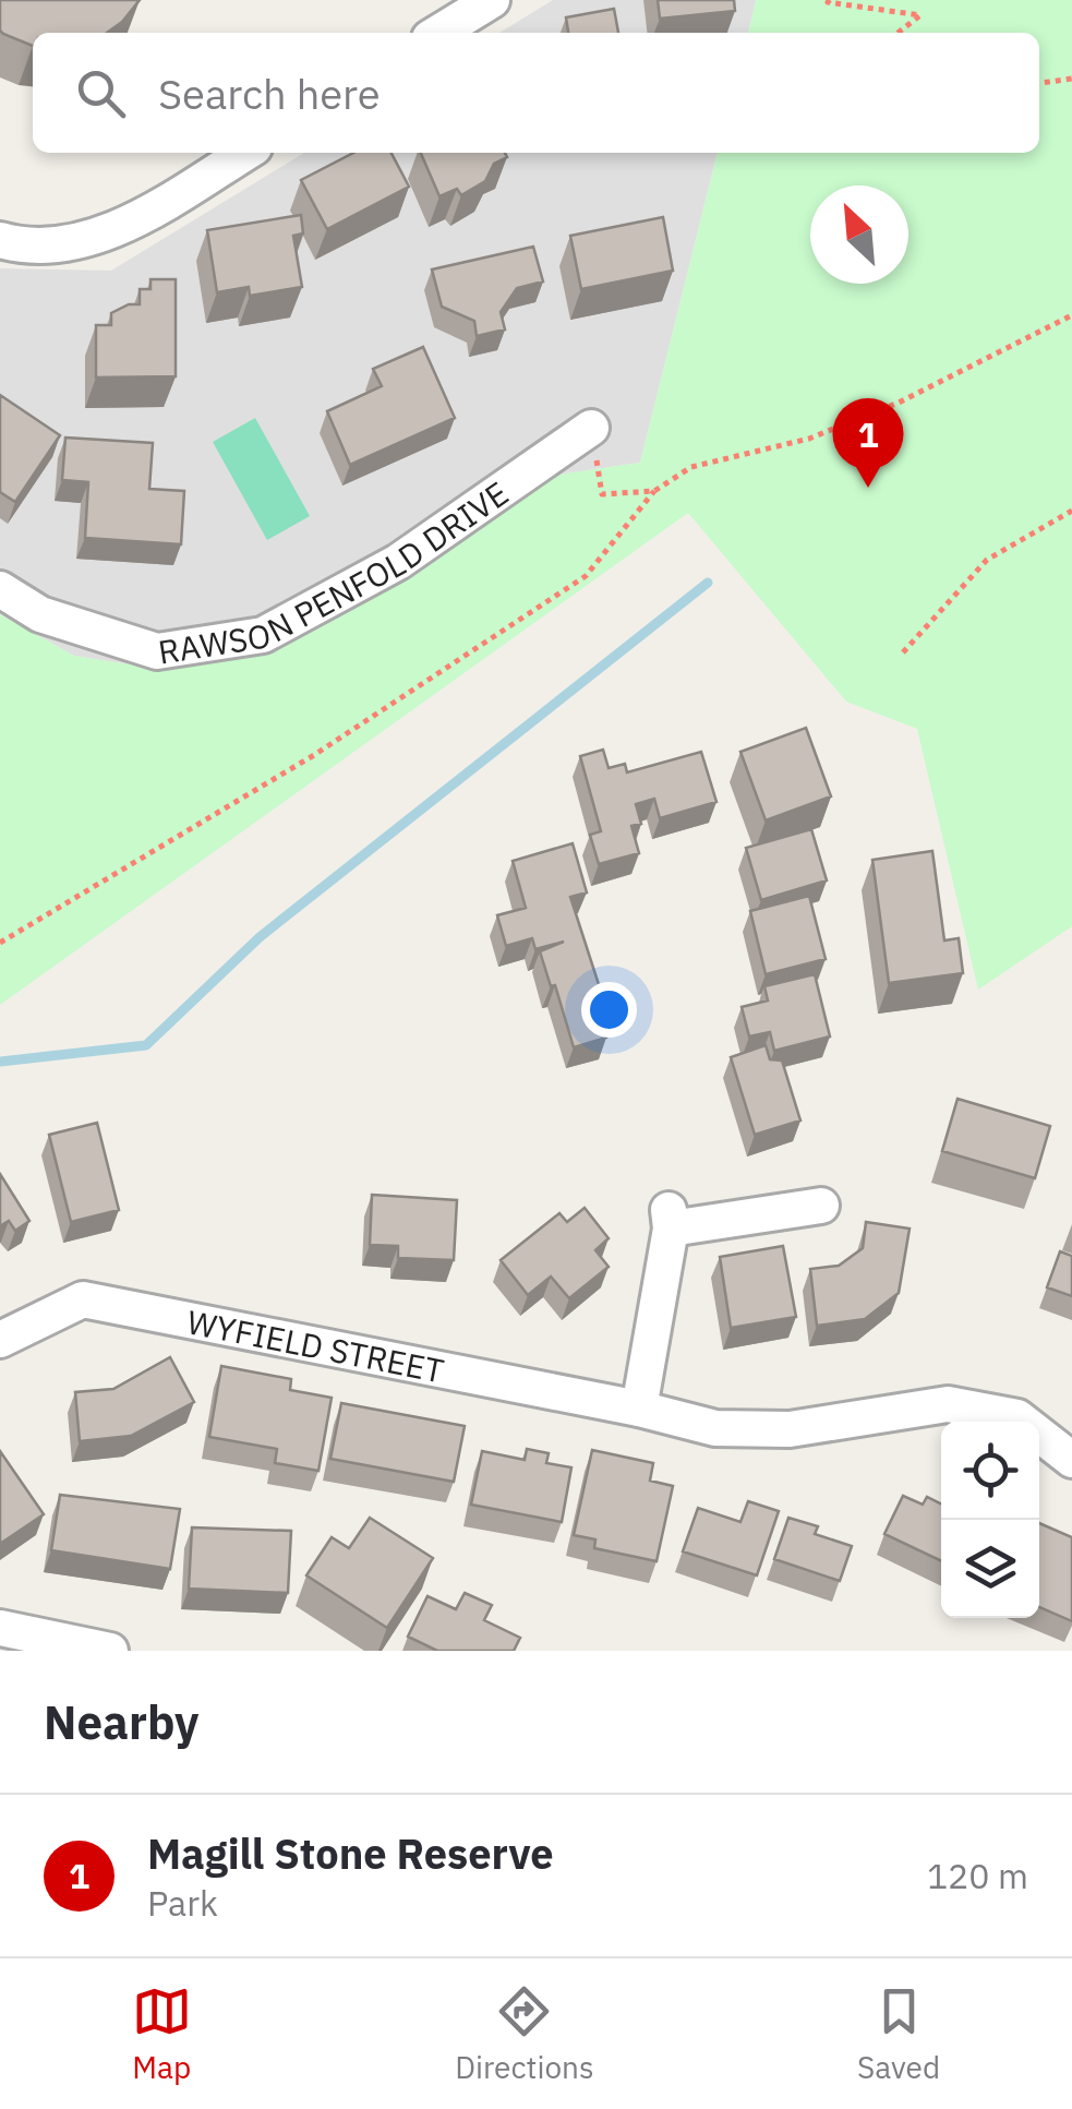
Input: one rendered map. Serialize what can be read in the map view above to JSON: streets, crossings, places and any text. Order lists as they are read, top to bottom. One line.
{"streets":{"street":["RAWSON PENFOLD DRIVE","WYFIELD STREET"]},"north":"top left","page":{"search":"Search here","pins":"1","heading":"Nearby","list":[{"mark":"1","name":"Magill Stone Reserve","note":"Park","value":"120 m"}],"nav":["Map","Directions","Saved"]}}
